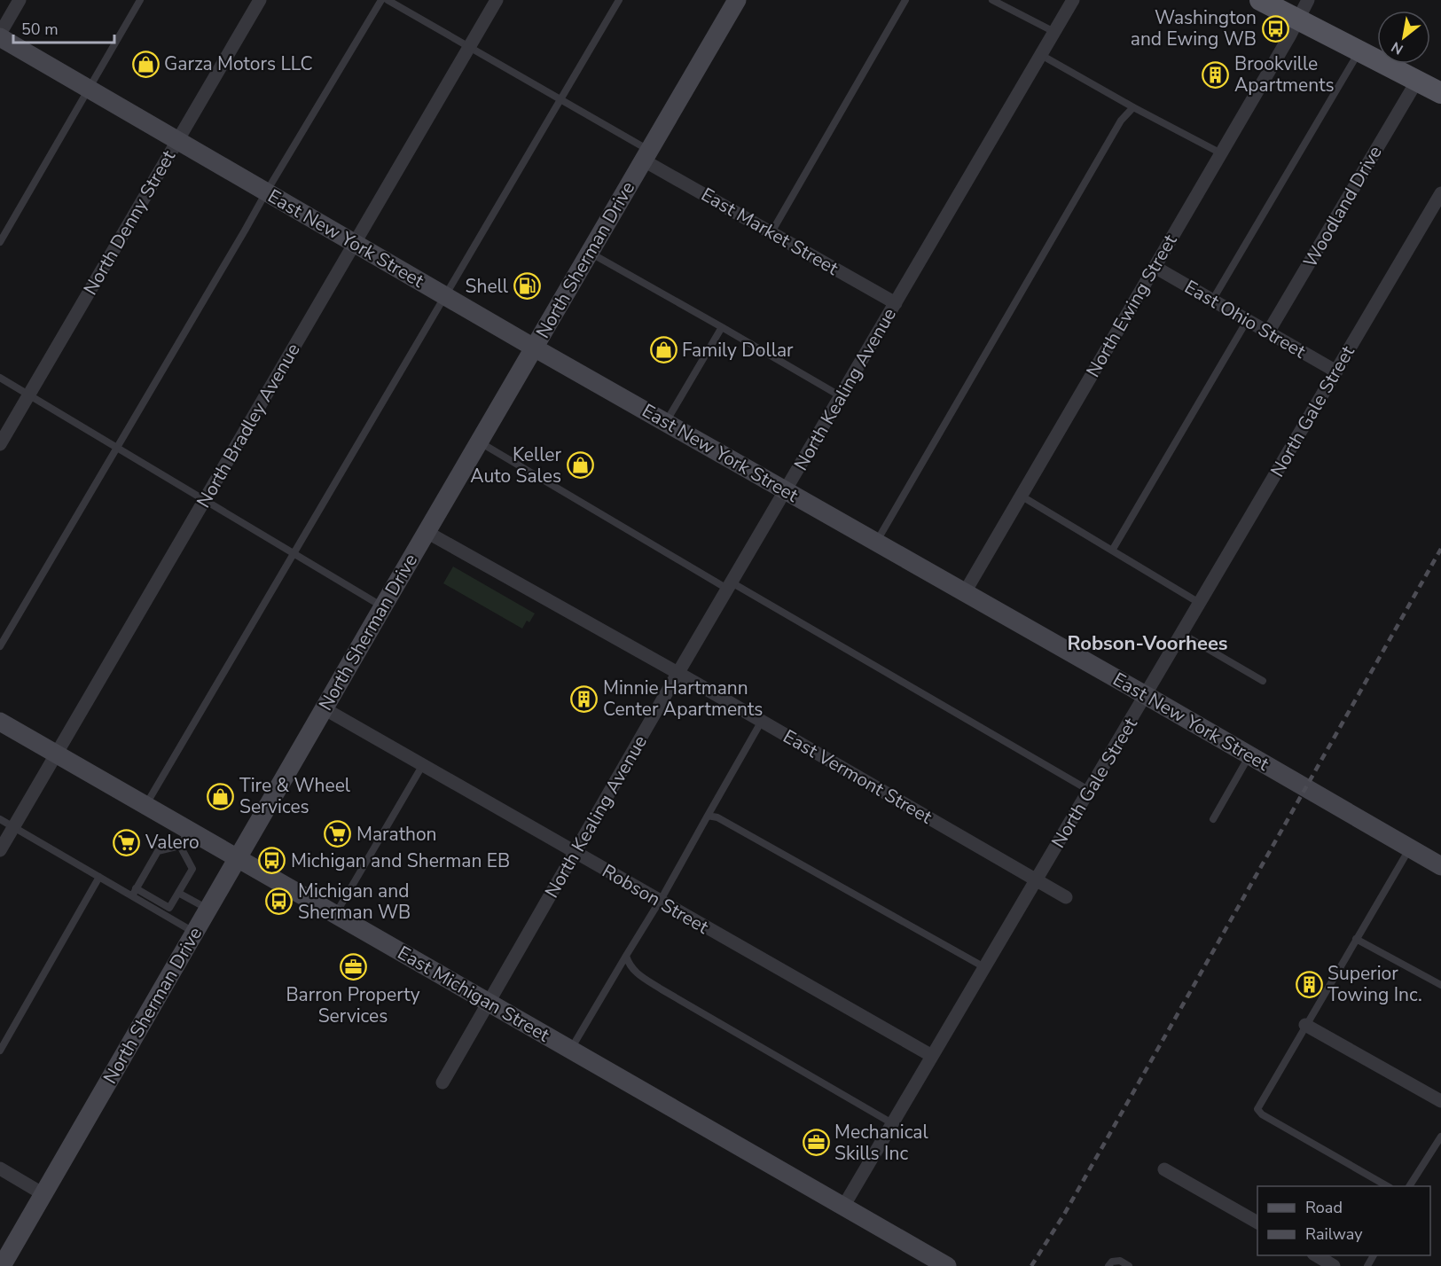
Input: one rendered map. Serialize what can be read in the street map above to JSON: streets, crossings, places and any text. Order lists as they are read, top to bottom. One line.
{"streets":{"main road":["East New York Street","North Sherman Drive","East Michigan Street"],"street":["Woodland Drive","North Denny Street","East Market Street","North Ewing Street","East Ohio Street","North Kealing Avenue","North Gale Street","North Bradley Avenue","East Vermont Street","Robson Street"]},"crossings":[["Woodland Drive","East Ohio Street"],["North Denny Street","East New York Street"],["East Market Street","North Sherman Drive"],["East Market Street","North Kealing Avenue"],["East New York Street","North Sherman Drive"],["East New York Street","North Ewing Street"],["East New York Street","North Kealing Avenue"],["East New York Street","North Gale Street"],["East New York Street","North Bradley Avenue"],["North Sherman Drive","East Vermont Street"],["North Sherman Drive","Robson Street"],["North Sherman Drive","East Michigan Street"],["North Ewing Street","East Ohio Street"],["East Ohio Street","North Gale Street"],["North Kealing Avenue","East Vermont Street"],["North Kealing Avenue","Robson Street"],["North Kealing Avenue","East Michigan Street"],["North Gale Street","East Vermont Street"],["North Gale Street","Robson Street"],["North Gale Street","East Michigan Street"],["North Bradley Avenue","East Michigan Street"]],"districts":["Robson-Voorhees"],"places":{"bus stop":["Washington and Ewing WB","Michigan and Sherman EB","Michigan and Sherman WB"],"shop":["Garza Motors LLC","Family Dollar","Keller Auto Sales","Tire & Wheel Services"],"building":["Brookville Apartments","Minnie Hartmann Center Apartments","Superior Towing Inc."],"fuel station":["Shell"],"supermarket":["Marathon","Valero"],"office":["Barron Property Services","Mechanical Skills Inc"]},"legend":["Road","Railway"],"scale_bar":"50 m","north":"bottom left"}
